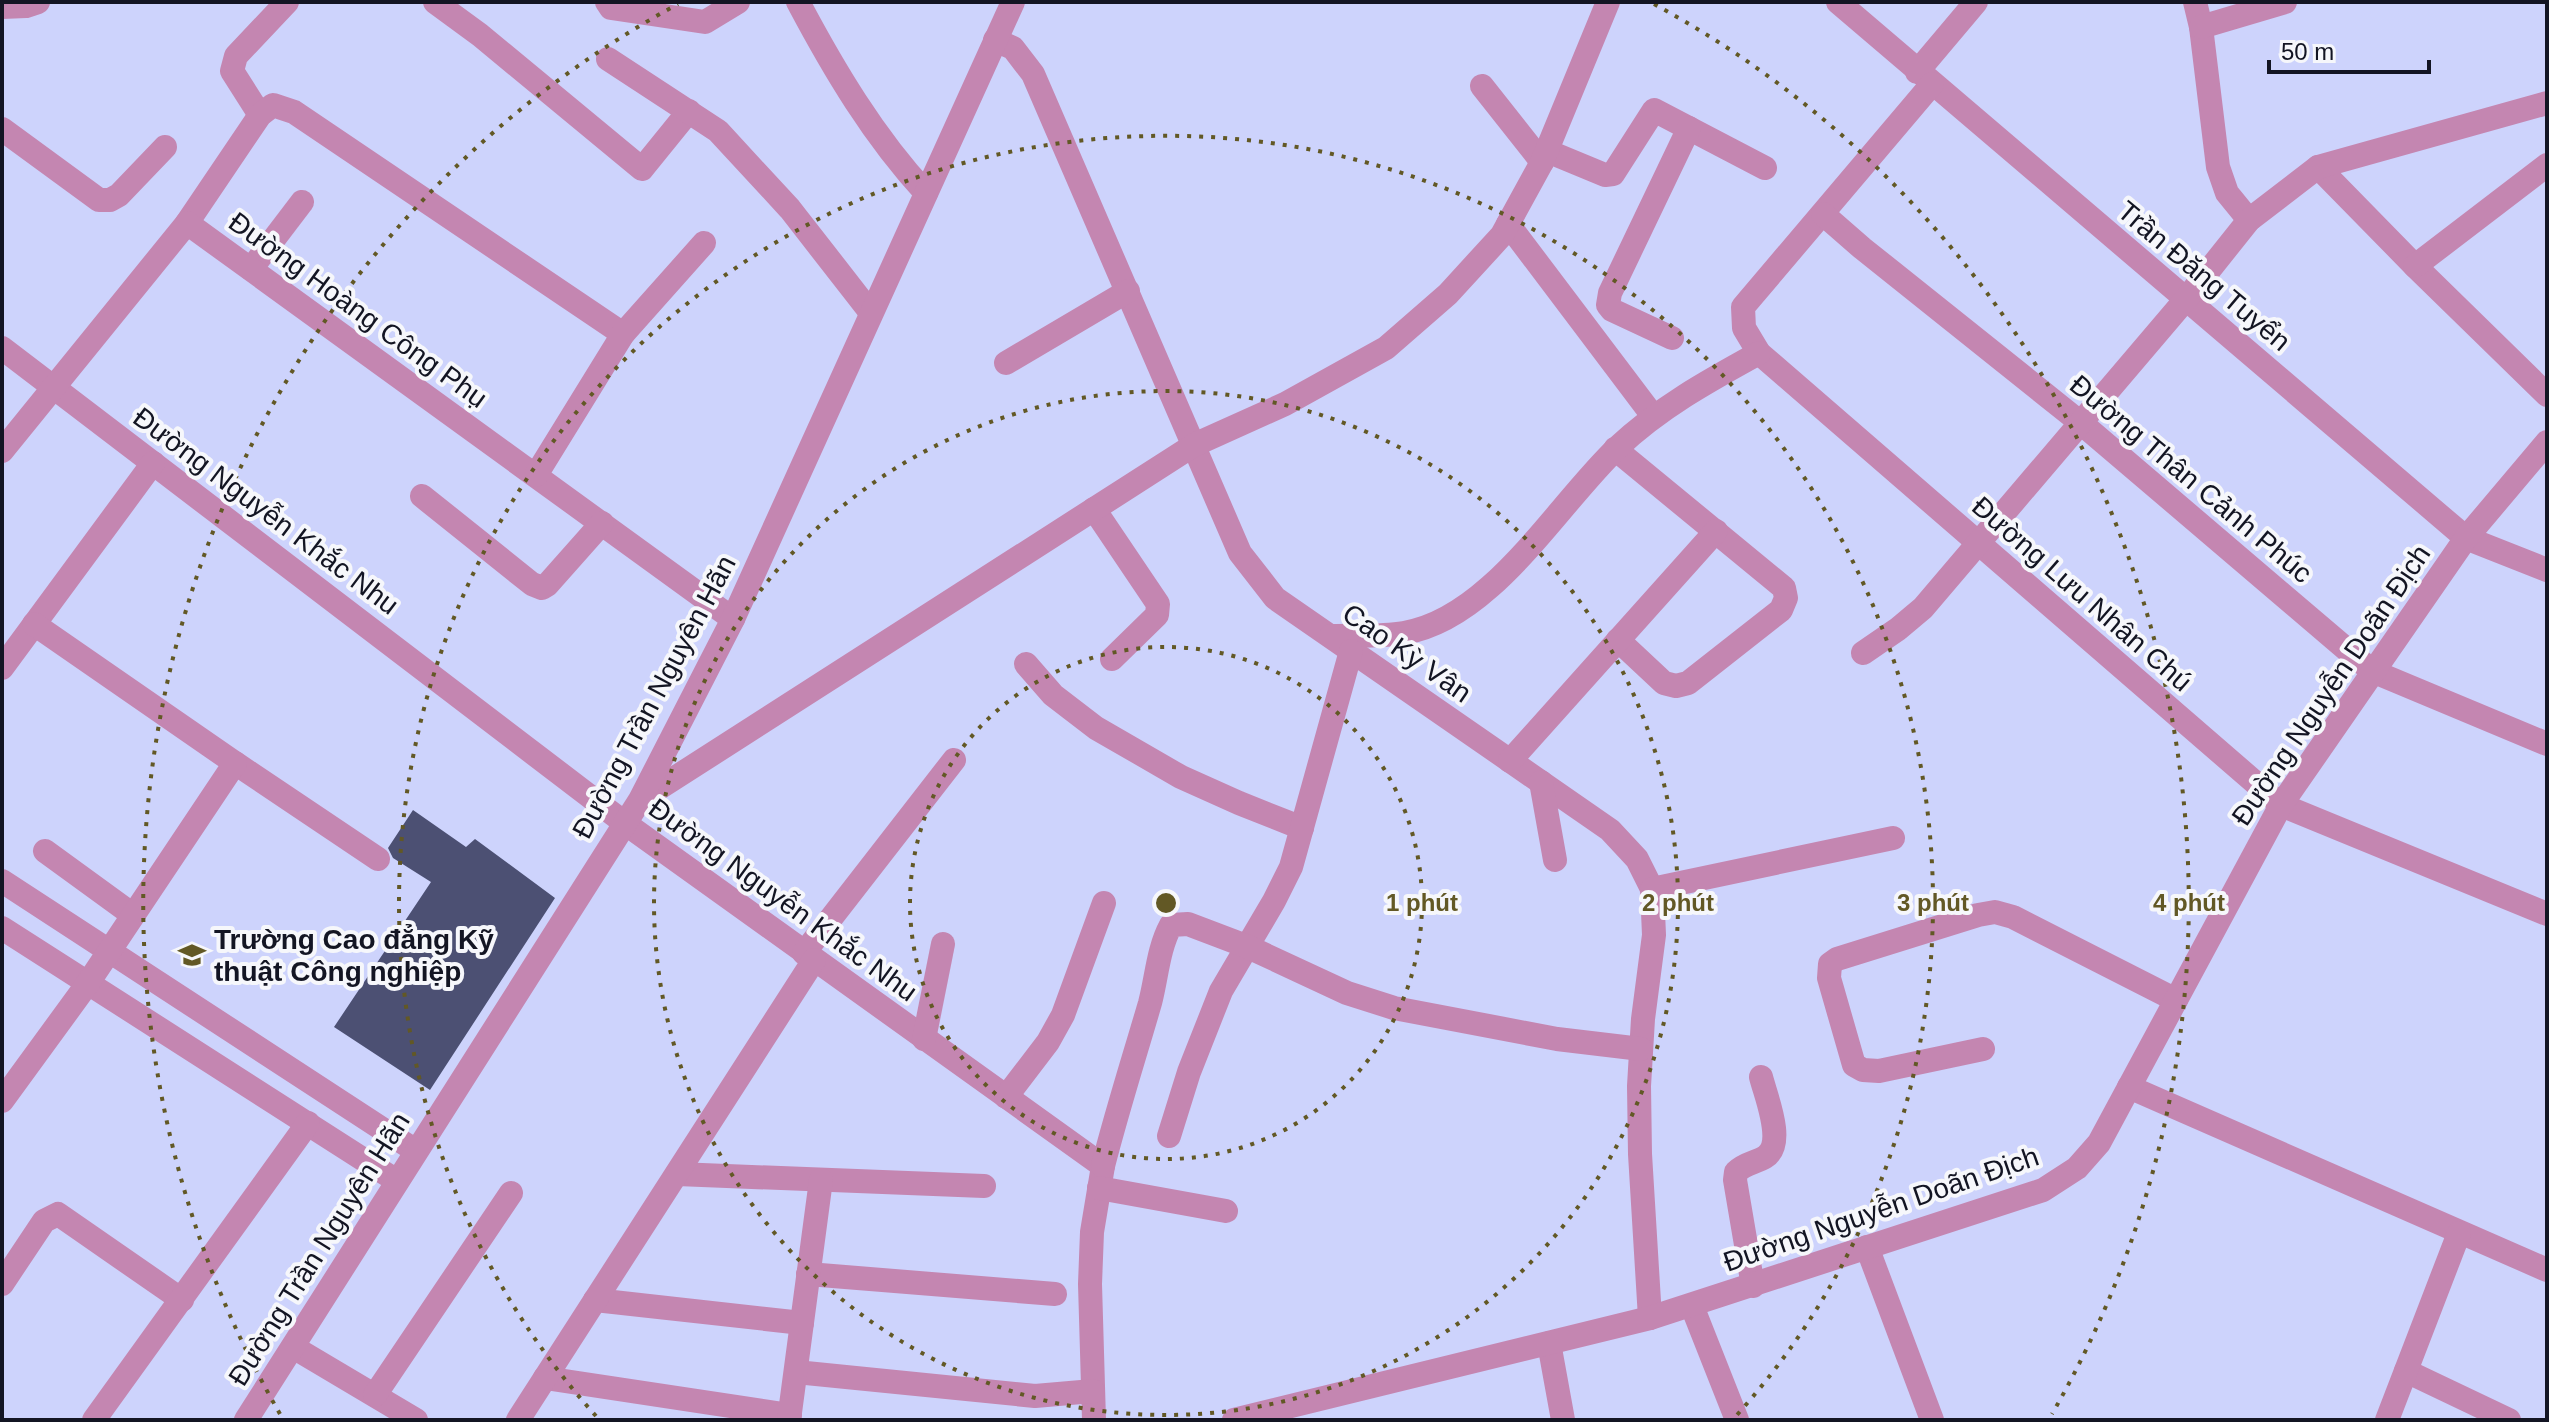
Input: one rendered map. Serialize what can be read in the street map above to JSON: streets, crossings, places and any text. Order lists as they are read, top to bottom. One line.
{"streets":{"street":["Trần Đăng Tuyển","Đường Hoàng Công Phụ","Đường Thân Cảnh Phúc","Đường Nguyễn Khắc Nhu","Đường Lưu Nhân Chú","Cao Kỳ Vân","Đường Nguyễn Doãn Địch","Đường Trần Nguyên Hãn"]},"crossings":[["Trần Đăng Tuyển","Đường Nguyễn Doãn Địch"],["Đường Hoàng Công Phụ","Đường Nguyễn Khắc Nhu"],["Đường Hoàng Công Phụ","Đường Trần Nguyên Hãn"],["Đường Thân Cảnh Phúc","Đường Lưu Nhân Chú"],["Đường Thân Cảnh Phúc","Đường Nguyễn Doãn Địch"],["Đường Nguyễn Khắc Nhu","Đường Trần Nguyên Hãn"],["Đường Lưu Nhân Chú","Đường Nguyễn Doãn Địch"],["Cao Kỳ Vân","Đường Nguyễn Doãn Địch"],["Cao Kỳ Vân","Đường Trần Nguyên Hãn"]],"places":{"school or university":["Trường Cao đẳng Kỹ thuật Công nghiệp"]},"scale_bar":"50 m","rings":["1 phút","2 phút","3 phút","4 phút"]}
